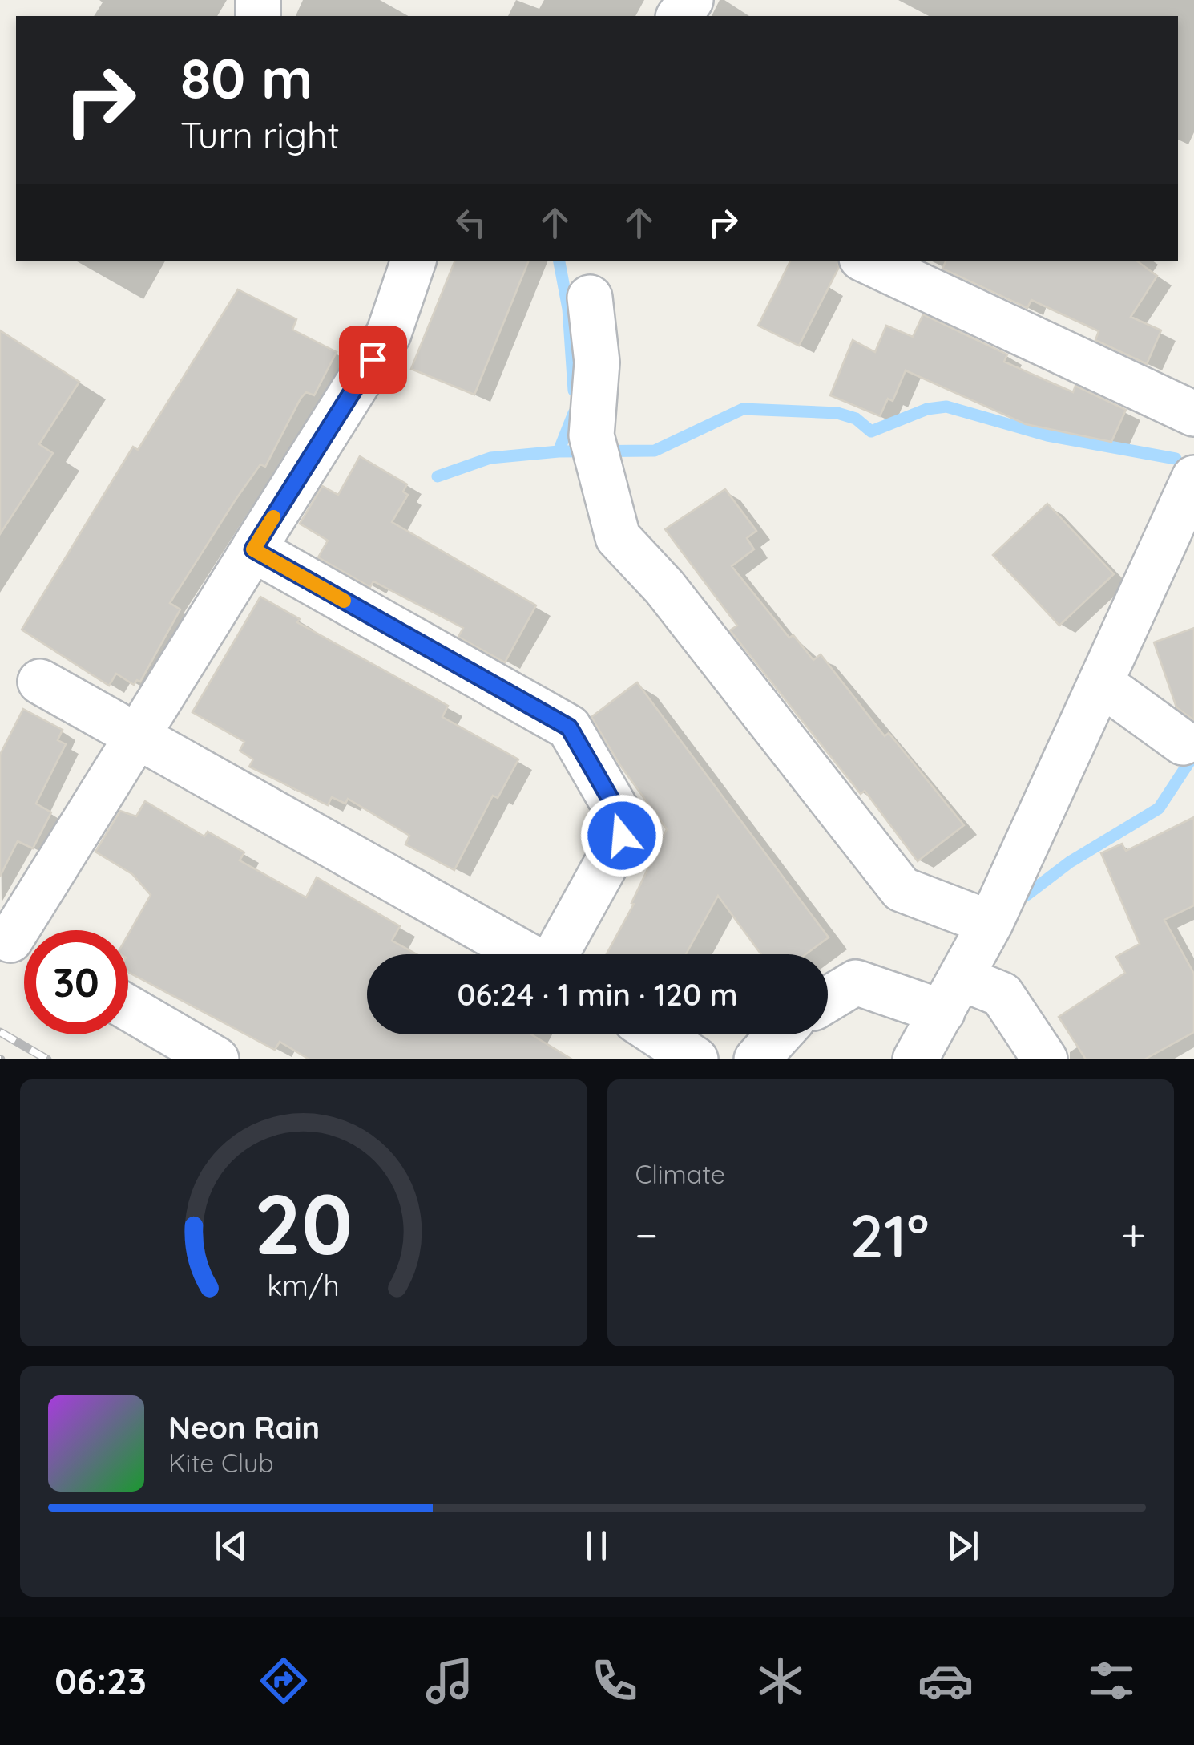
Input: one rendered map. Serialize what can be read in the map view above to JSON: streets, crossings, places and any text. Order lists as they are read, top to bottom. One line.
{"page":{"turn":["80 m","Turn right"],"limit":"30","trip":"06:24 · 1 min · 120 m","tile":"Climate","heat":["−","21°","+"],"song":["Neon Rain","Kite Club"],"tabs":"06:23","gauge":["20","km/h"]}}
